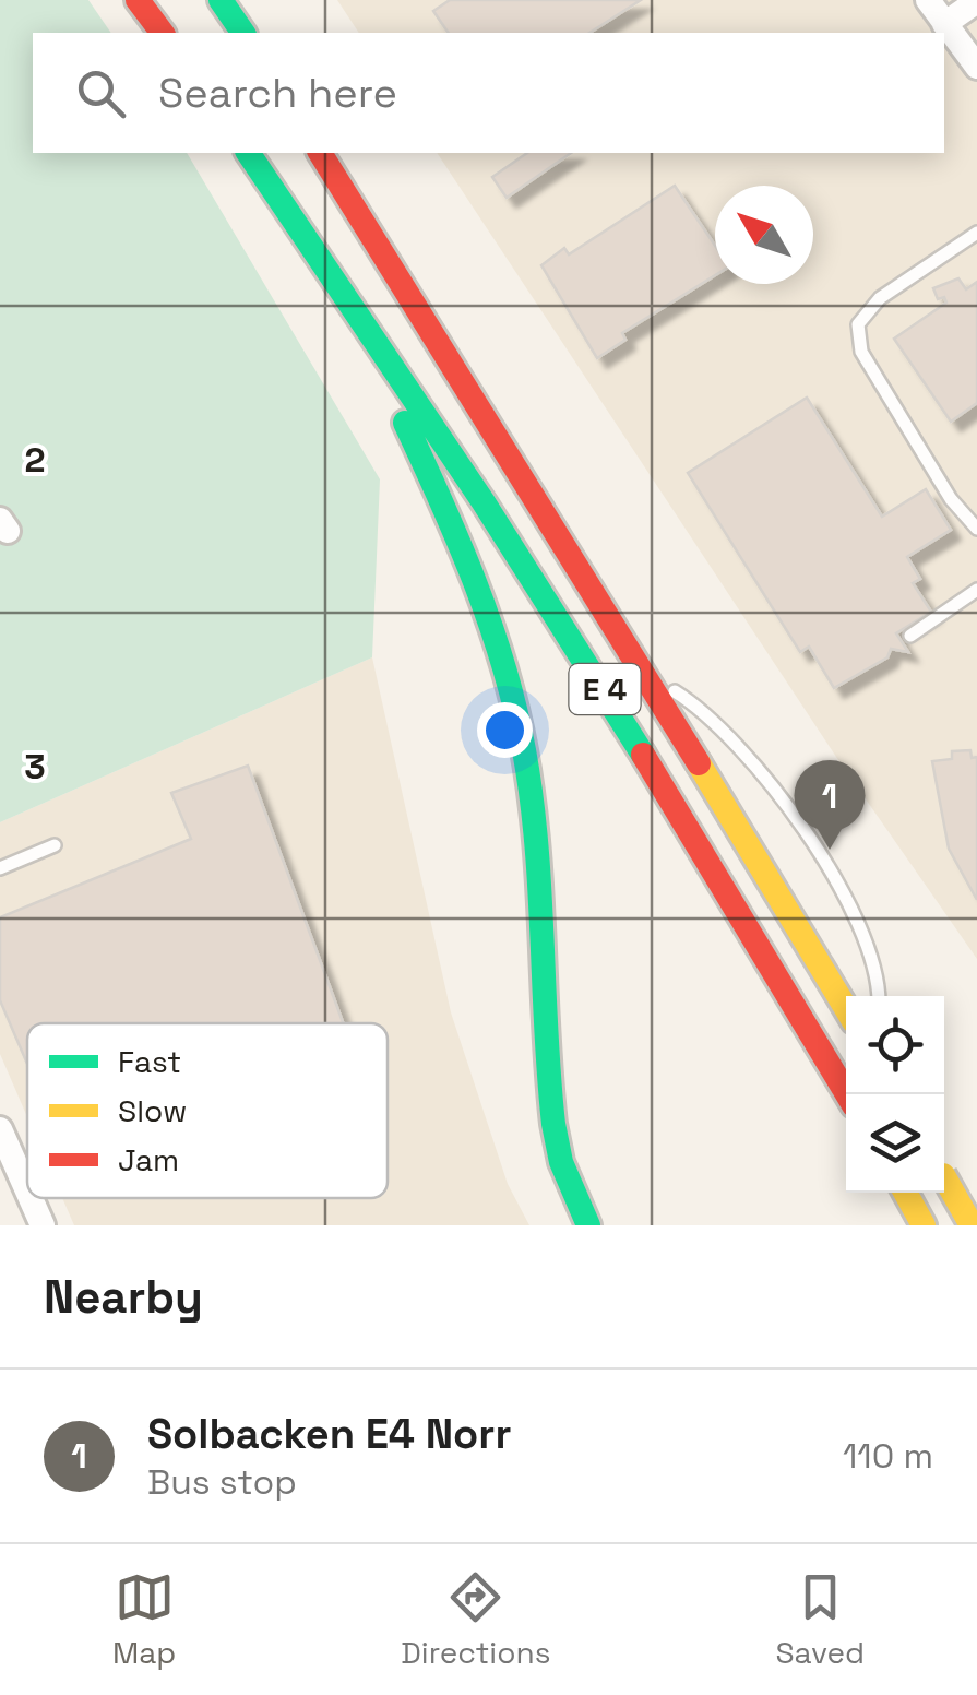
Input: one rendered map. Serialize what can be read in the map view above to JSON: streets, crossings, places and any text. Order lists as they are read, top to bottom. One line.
{"streets":{"highway":["E 4"]},"legend":["Fast","Slow","Jam"],"north":"top left","page":{"search":"Search here","pins":"1","heading":"Nearby","list":[{"mark":"1","name":"Solbacken E4 Norr","note":"Bus stop","value":"110 m"}],"nav":["Map","Directions","Saved"]},"grid":{"rows":["2","3"]}}
